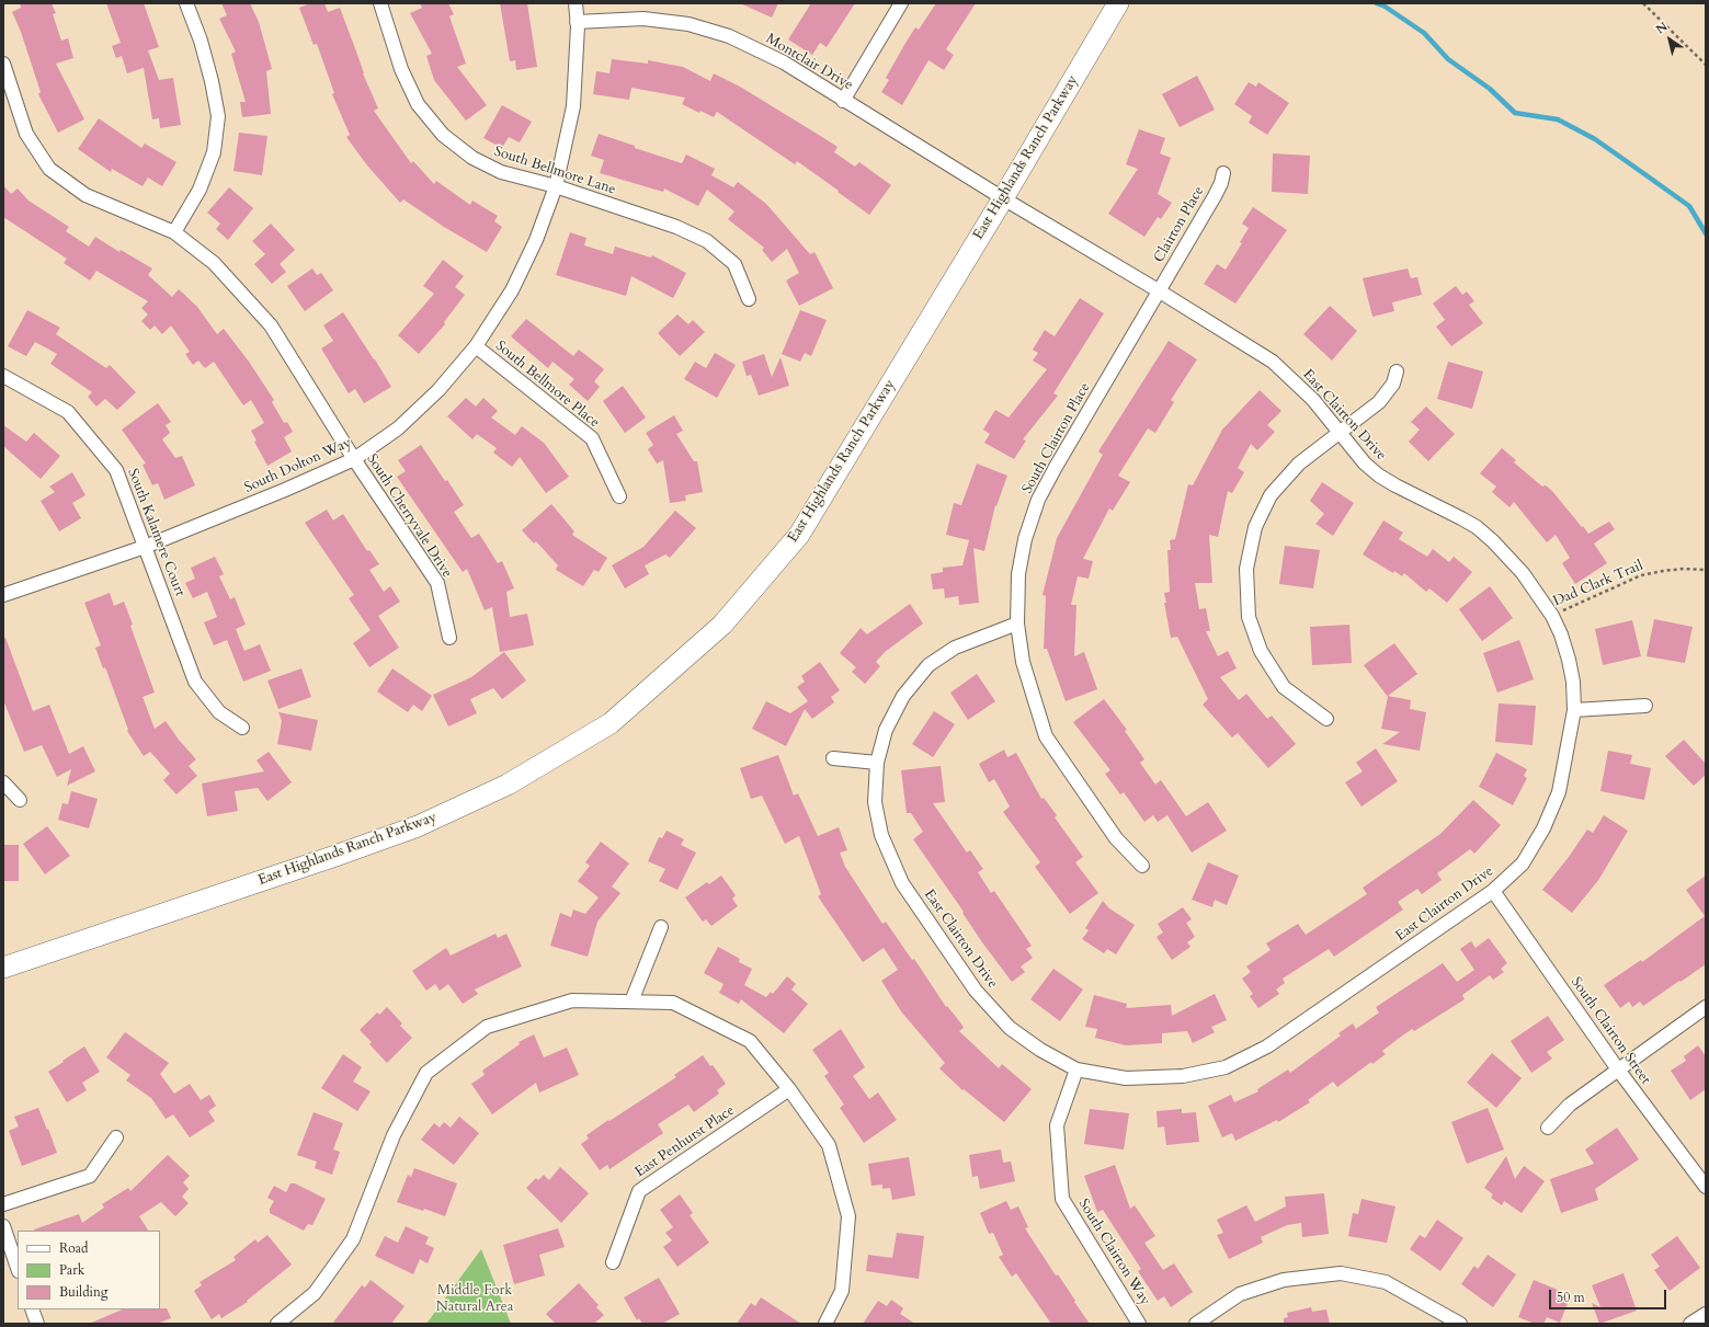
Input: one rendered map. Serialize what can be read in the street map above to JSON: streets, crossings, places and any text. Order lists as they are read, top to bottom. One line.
{"streets":{"main road":["East Highlands Ranch Parkway"],"street":["Montclair Drive","South Bellmore Lane","Clairton Place","South Bellmore Place","East Clairton Drive","South Clairton Place","South Dolton Way","South Cherryvale Drive","South Kalamere Court","South Clairton Street","East Penhurst Place","South Clairton Way"],"path":["Dad Clark Trail"]},"crossings":[["Montclair Drive","East Highlands Ranch Parkway"],["Montclair Drive","East Clairton Drive"],["Montclair Drive","South Dolton Way"],["East Highlands Ranch Parkway","East Clairton Drive"],["South Bellmore Lane","South Dolton Way"],["Clairton Place","East Clairton Drive"],["Clairton Place","South Clairton Place"],["South Bellmore Place","South Dolton Way"],["East Clairton Drive","South Clairton Place"],["East Clairton Drive","Dad Clark Trail"],["East Clairton Drive","South Clairton Street"],["East Clairton Drive","South Clairton Way"],["South Dolton Way","South Cherryvale Drive"],["South Dolton Way","South Kalamere Court"]],"parks":["Middle Fork Natural Area"],"legend":["Road","Park","Building"],"scale_bar":"50 m","north":"top left"}
